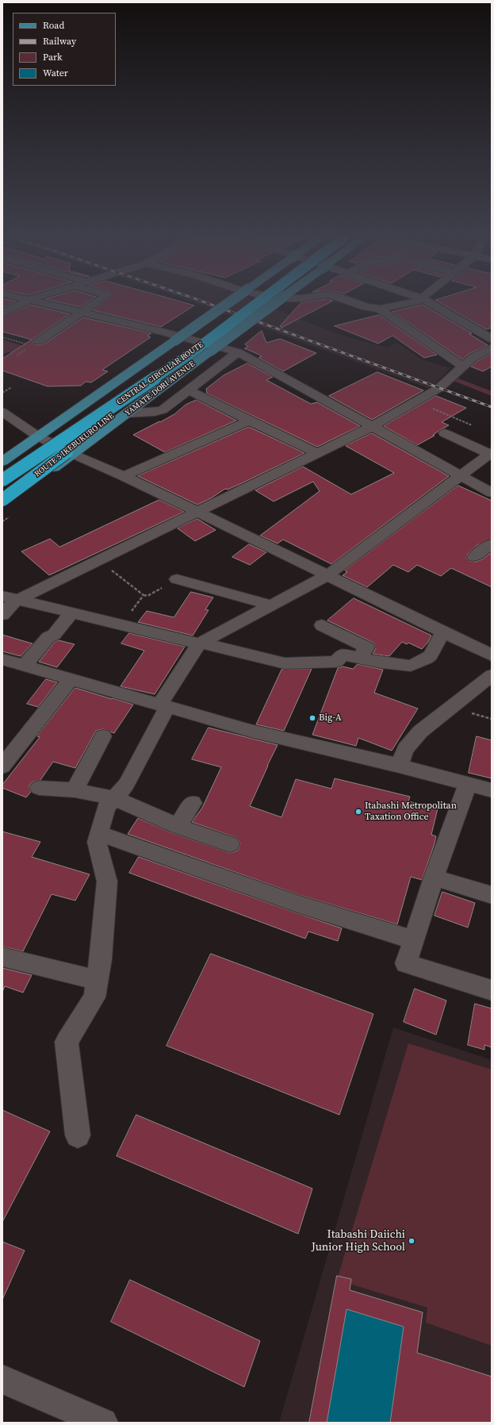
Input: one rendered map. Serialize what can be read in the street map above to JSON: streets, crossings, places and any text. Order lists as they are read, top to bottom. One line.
{"streets":{"highway":["CENTRAL CIRCULAR ROUTE","ROUTE 5 IKEBUKURO LINE"],"main road":["YAMATE-DORI AVENUE"]},"crossings":[["CENTRAL CIRCULAR ROUTE","ROUTE 5 IKEBUKURO LINE"]],"places":["Big-A","Itabashi Metropolitan Taxation Office","Itabashi Daiichi Junior High School"],"legend":["Road","Railway","Park","Water"]}
